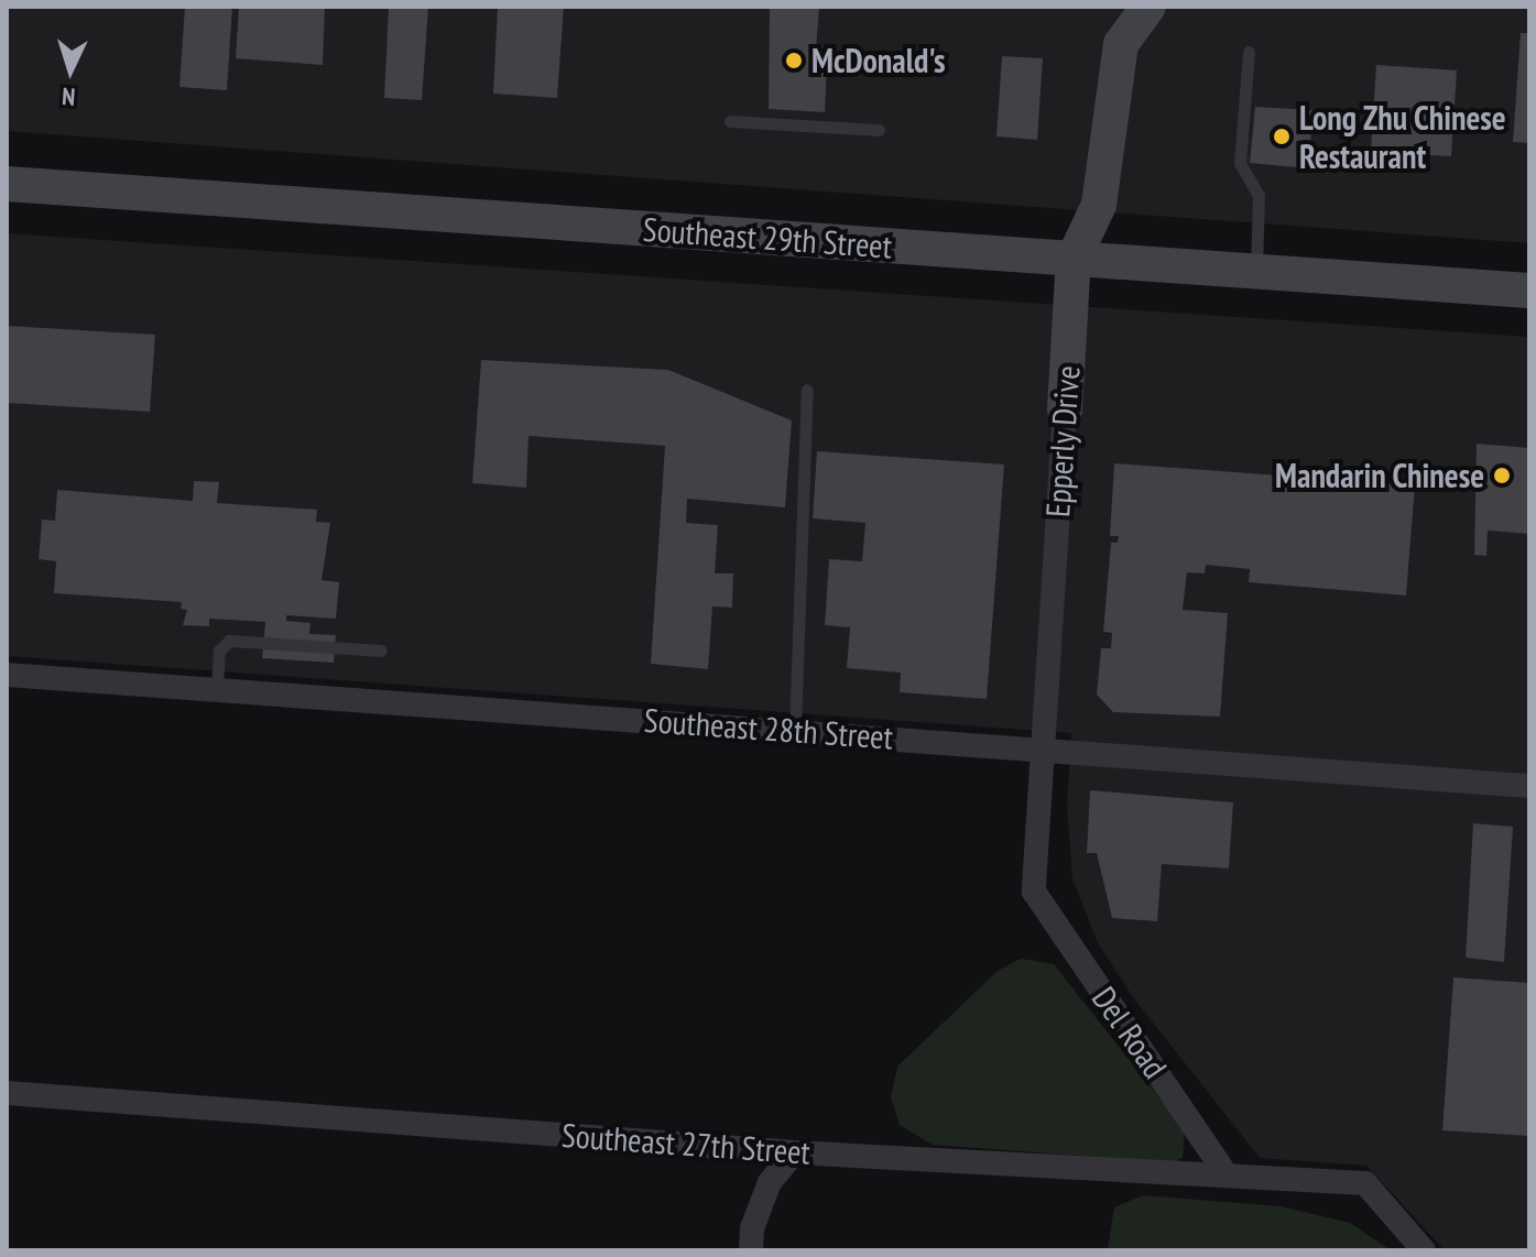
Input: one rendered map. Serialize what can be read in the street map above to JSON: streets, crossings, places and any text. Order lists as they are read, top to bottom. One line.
{"streets":{"main road":["Southeast 29th Street","Epperly Drive"],"street":["Southeast 28th Street","Del Road","Southeast 27th Street"]},"crossings":[["Southeast 29th Street","Epperly Drive"],["Epperly Drive","Southeast 28th Street"],["Epperly Drive","Del Road"],["Del Road","Southeast 27th Street"]],"places":["McDonald's","Long Zhu Chinese Restaurant","Mandarin Chinese"],"north":"bottom"}
